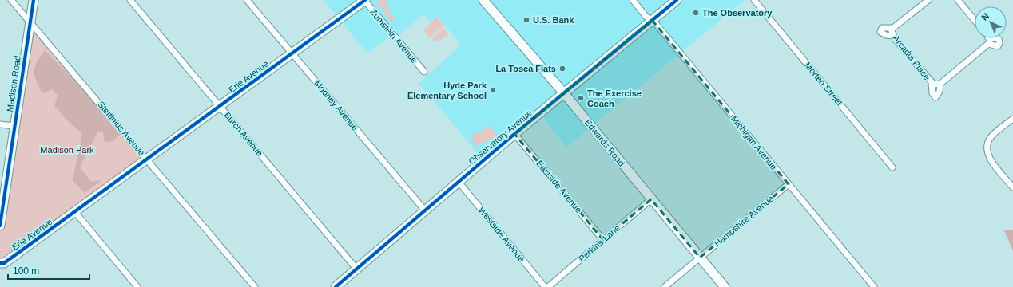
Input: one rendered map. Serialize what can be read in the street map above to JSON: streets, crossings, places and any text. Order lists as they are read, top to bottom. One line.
{"streets":{"street":["Zumstein Avenue","Arcadia Place","Erie Avenue","Madison Road","Morten Street","Mooney Avenue","Stettinius Avenue","Burch Avenue","Observatory Avenue","Edwards Road","Michigan Avenue","Eastside Avenue","Hampshire Avenue","Westside Avenue","Perkins Lane"]},"crossings":[["Zumstein Avenue","Erie Avenue"],["Erie Avenue","Mooney Avenue"],["Erie Avenue","Stettinius Avenue"],["Erie Avenue","Burch Avenue"],["Madison Road","Stettinius Avenue"],["Mooney Avenue","Observatory Avenue"],["Burch Avenue","Observatory Avenue"],["Observatory Avenue","Edwards Road"],["Observatory Avenue","Michigan Avenue"],["Observatory Avenue","Eastside Avenue"],["Observatory Avenue","Westside Avenue"],["Edwards Road","Hampshire Avenue"],["Edwards Road","Perkins Lane"],["Michigan Avenue","Hampshire Avenue"],["Eastside Avenue","Perkins Lane"]],"parks":["Madison Park"],"places":["The Observatory","U.S. Bank","La Tosca Flats","Hyde Park Elementary School","The Exercise Coach"],"scale_bar":"100 m","north":"top left"}
